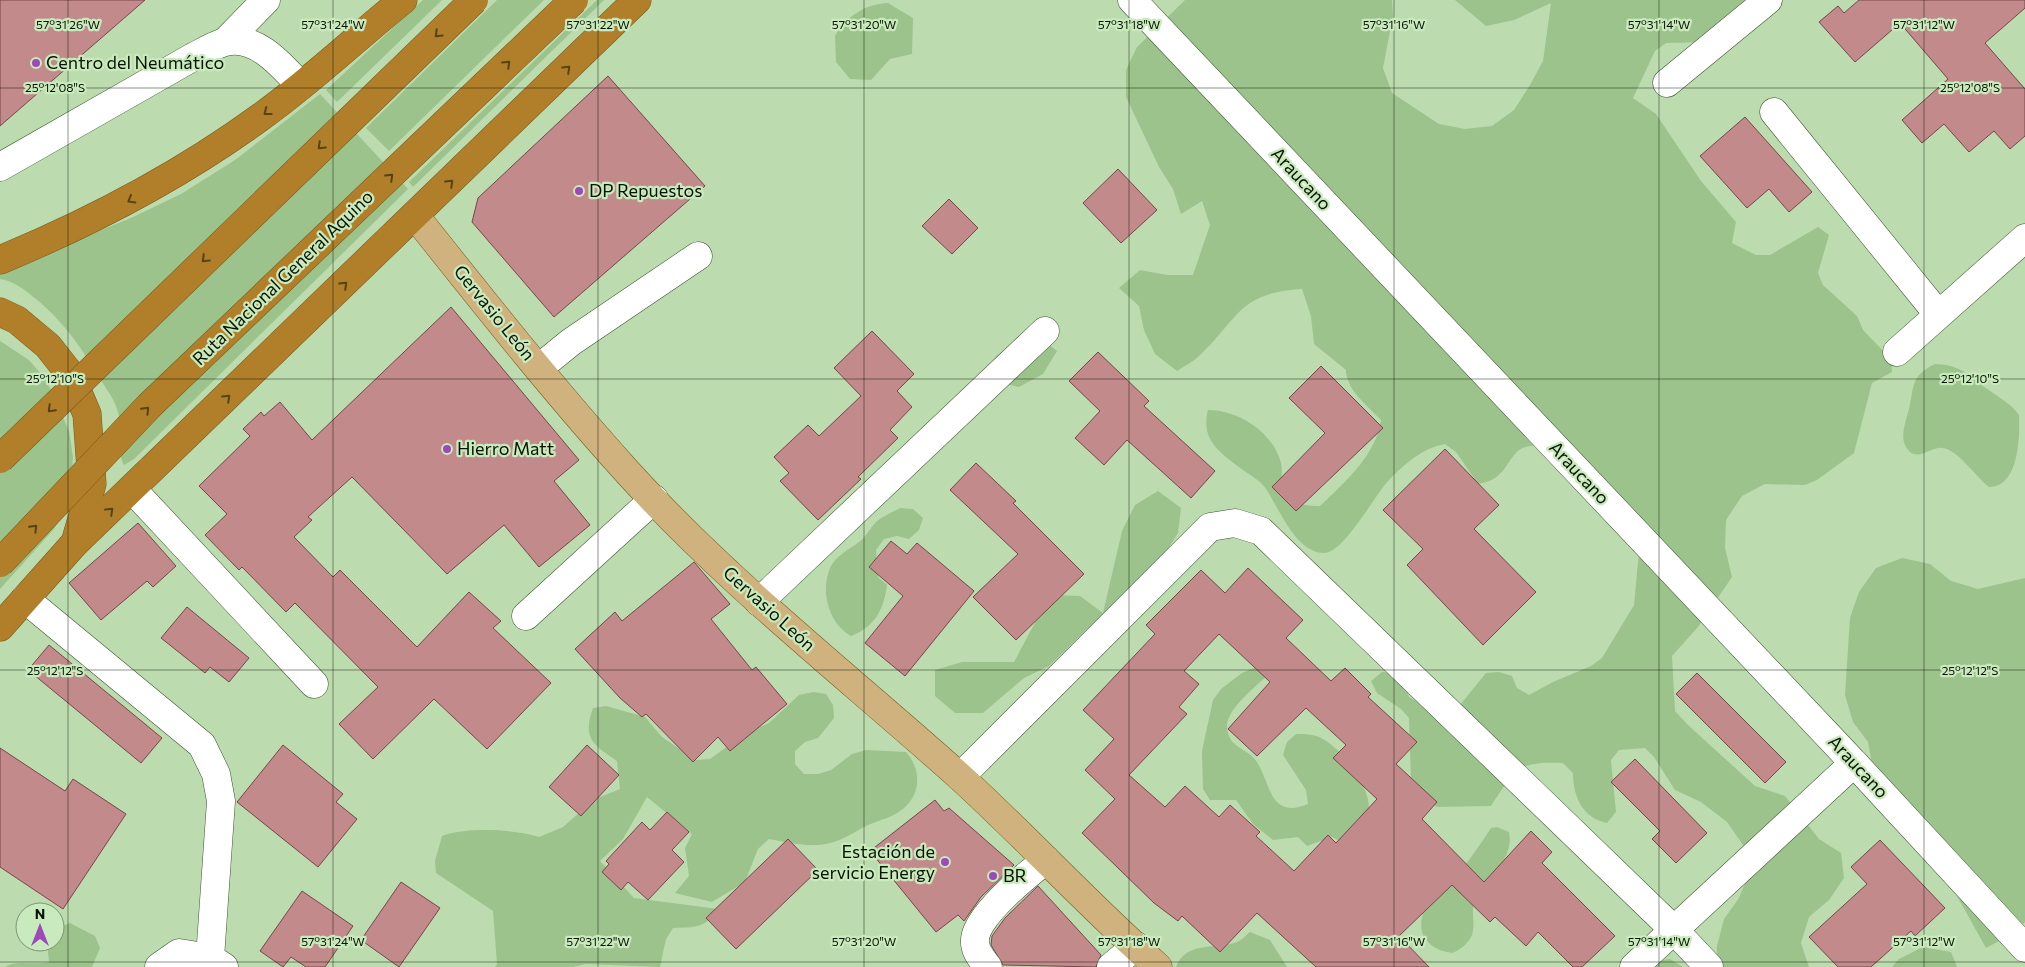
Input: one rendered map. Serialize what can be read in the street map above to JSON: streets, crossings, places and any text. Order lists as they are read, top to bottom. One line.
{"streets":{"highway":["Ruta Nacional General Aquino"],"main road":["Gervasio León"],"street":["Araucano"]},"places":["Centro del Neumático","DP Repuestos","Hierro Matt","Estación de servicio Energy","BR"],"north":"top","coordinates":["57°31'26\"W","57°31'24\"W","57°31'22\"W","57°31'20\"W","57°31'18\"W","57°31'16\"W","57°31'14\"W","57°31'12\"W","25°12'08\"S","25°12'10\"S","25°12'12\"S"]}
